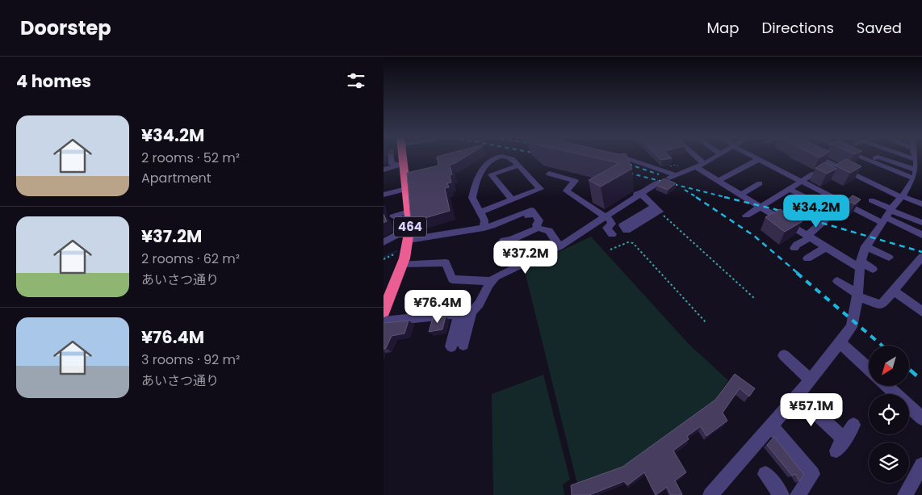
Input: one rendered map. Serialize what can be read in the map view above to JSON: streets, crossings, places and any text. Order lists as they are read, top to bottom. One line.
{"streets":{"highway":["464"]},"north":"bottom left","page":{"header":"Doorstep","nav":["Map","Directions","Saved"],"heading":"4 homes","list":[{"name":"¥34.2M","note":"2 rooms · 52 m² · Apartment"},{"name":"¥37.2M","note":"2 rooms · 62 m² · あいさつ通り"},{"name":"¥76.4M","note":"3 rooms · 92 m² · あいさつ通り"}],"price":["¥34.2M","¥37.2M","¥76.4M","¥57.1M"]}}
